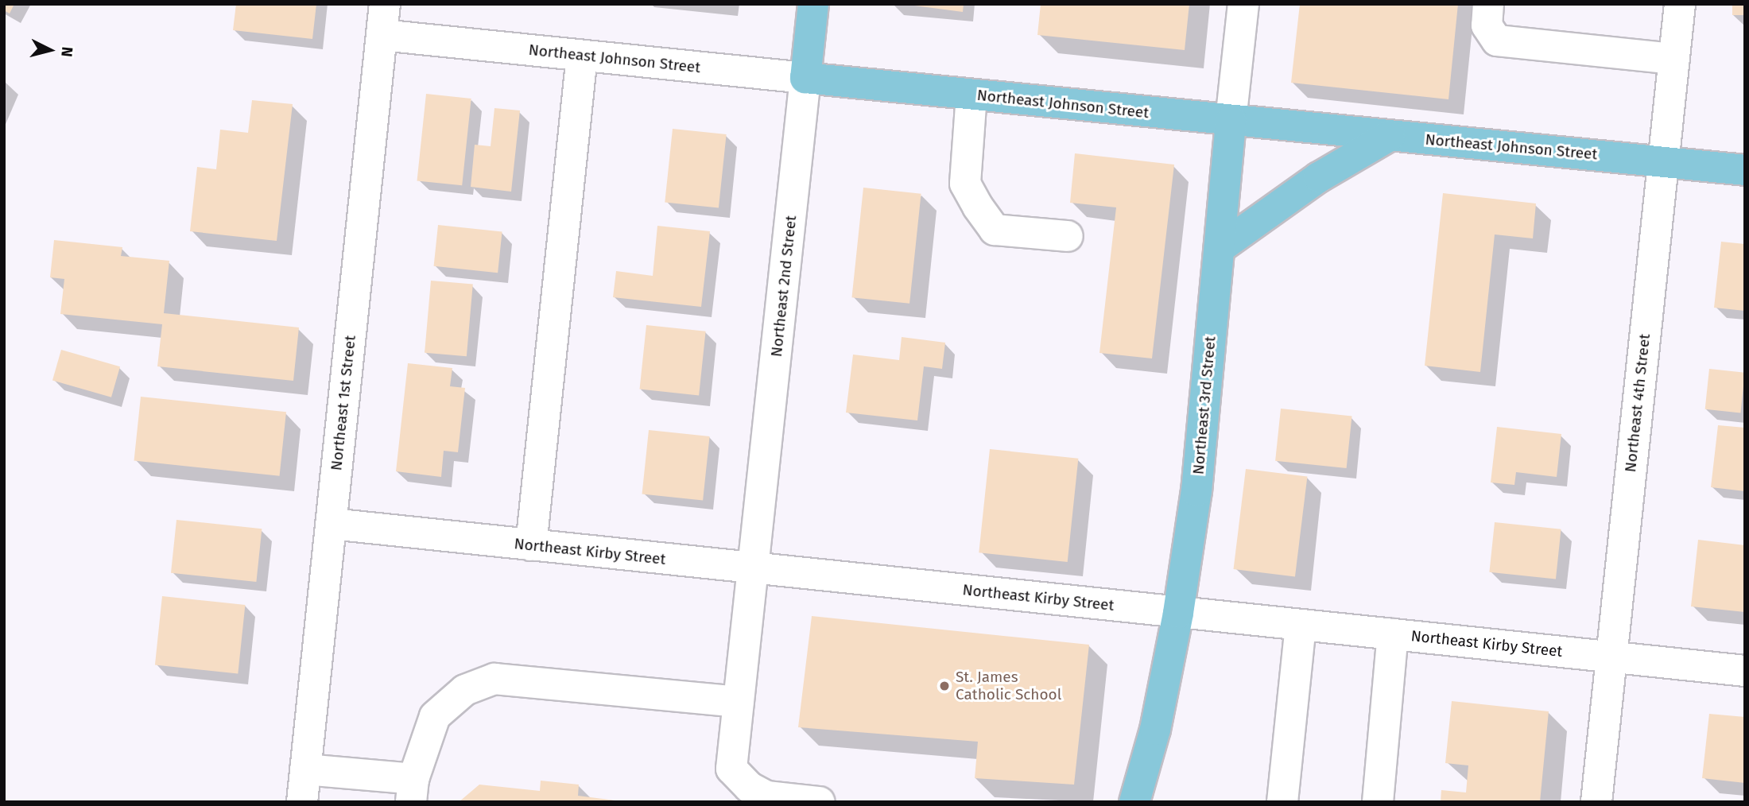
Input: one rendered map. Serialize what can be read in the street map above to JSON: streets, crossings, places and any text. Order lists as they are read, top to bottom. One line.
{"streets":{"main road":["Northeast Johnson Street","Northeast 2nd Street","Northeast 3rd Street"],"street":["Northeast 1st Street","Northeast 4th Street","Northeast Kirby Street"]},"crossings":[["Northeast Johnson Street","Northeast 2nd Street"],["Northeast Johnson Street","Northeast 1st Street"],["Northeast Johnson Street","Northeast 4th Street"],["Northeast Johnson Street","Northeast 3rd Street"],["Northeast 2nd Street","Northeast Kirby Street"],["Northeast 1st Street","Northeast Kirby Street"],["Northeast 4th Street","Northeast Kirby Street"],["Northeast 3rd Street","Northeast Kirby Street"]],"places":["St. James Catholic School"],"north":"right"}
